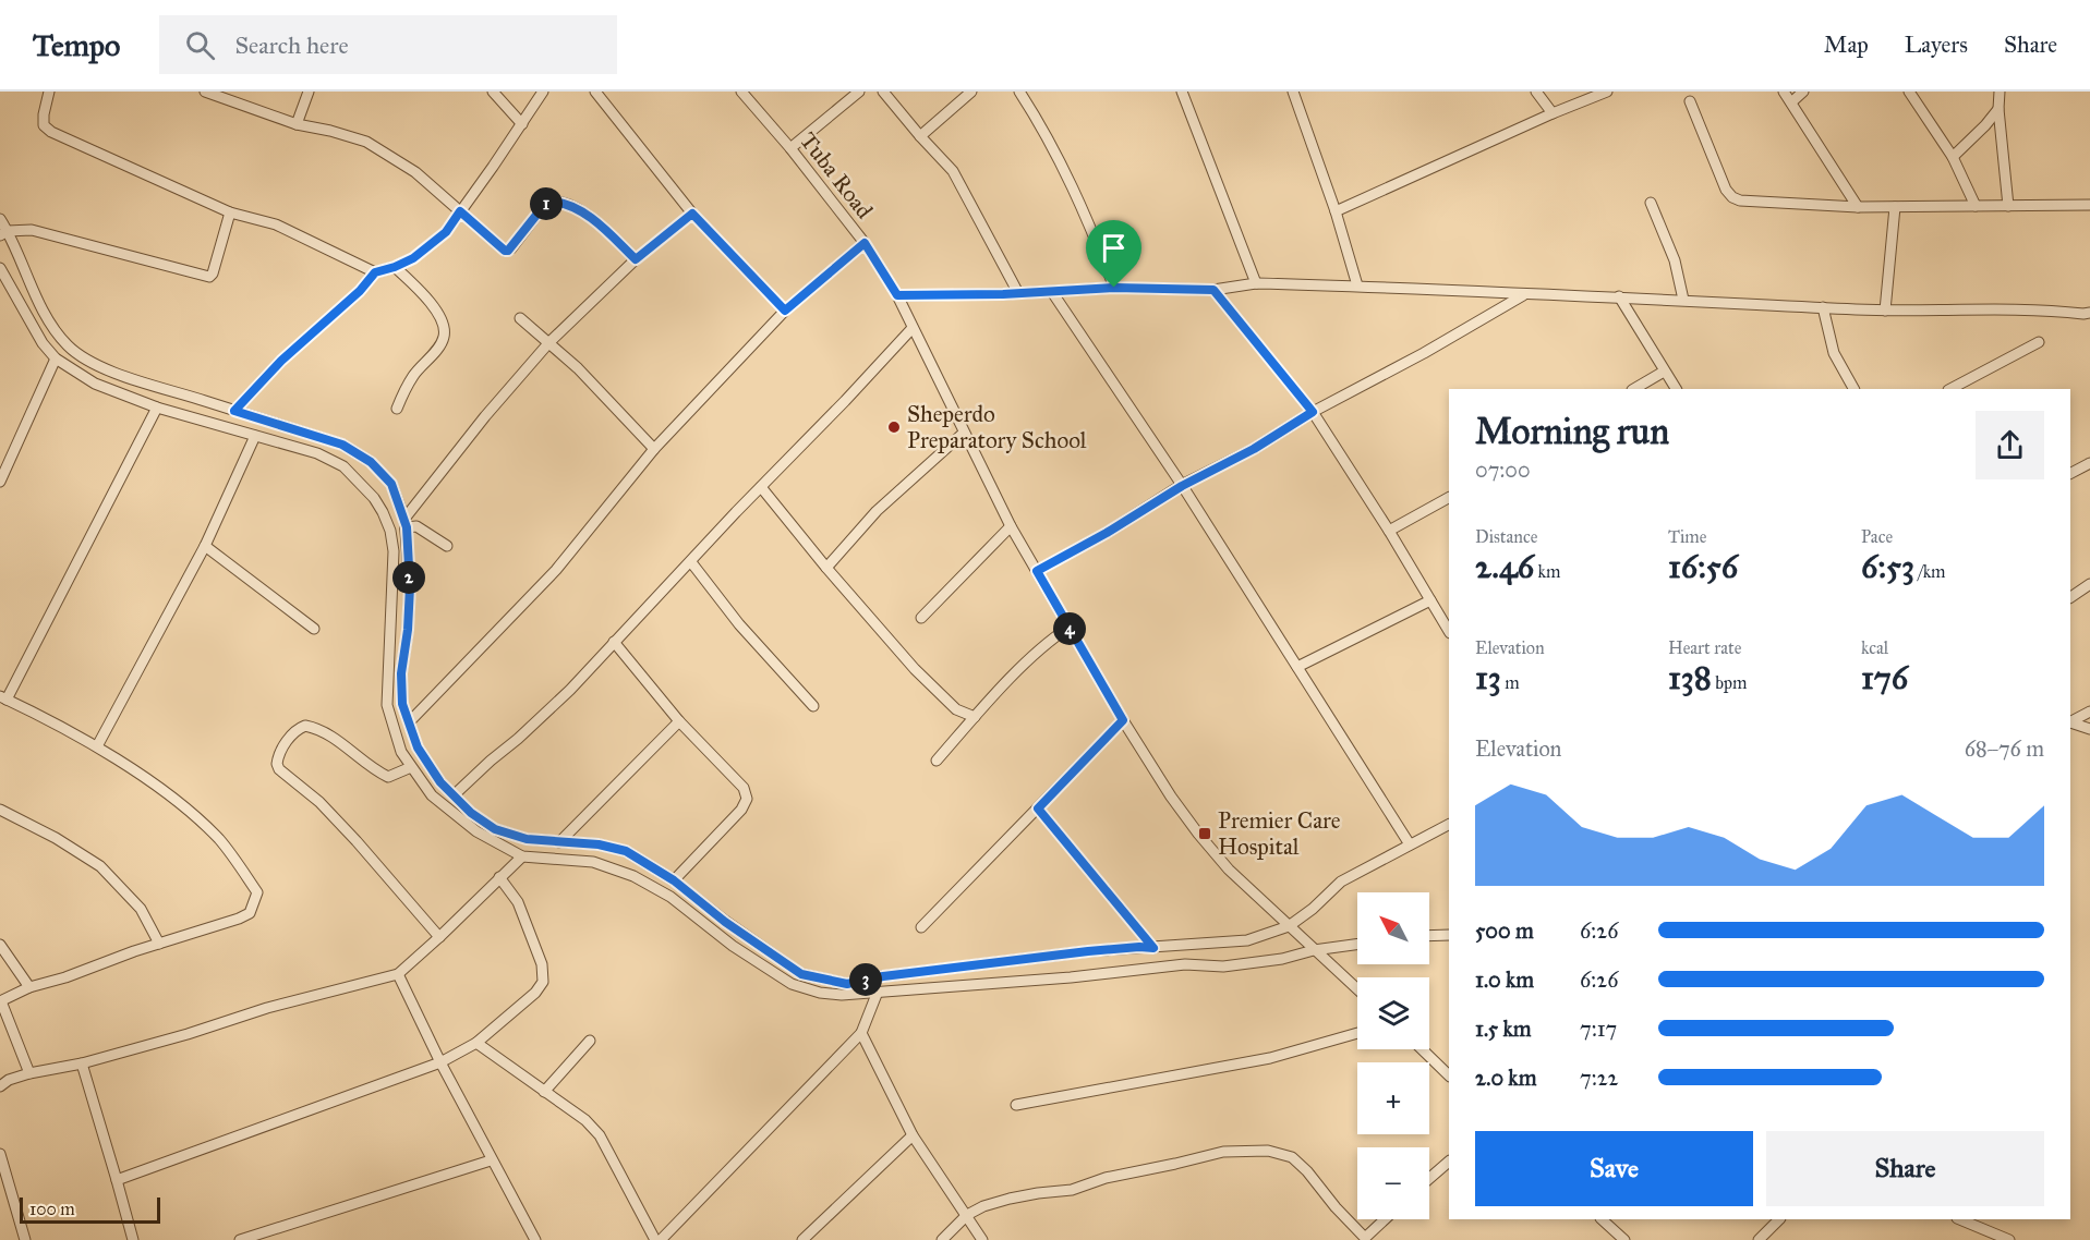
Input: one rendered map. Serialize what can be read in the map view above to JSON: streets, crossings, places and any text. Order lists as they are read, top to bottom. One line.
{"streets":{"street":["Tuba Road"]},"places":{"other":["Sheperdo Preparatory School"],"transit":["Premier Care Hospital"]},"scale_bar":"100 m","north":"top left","page":{"header":"Tempo","search":"Search here","nav":["Map","Layers","Share"],"pins":["1","2","4","3"],"heading":["Morning run","07:00"],"stats":[["Distance","2.46 km"],["Time","16:56"],["Pace","6:53 /km"],["Elevation","13 m"],["Heart rate","138 bpm"],["kcal","176"]],"chart":["Elevation","68–76 m"],"map_buttons":["+","−"],"list":[{"name":"500 m","note":"6:26"},{"name":"1.0 km","note":"6:26"},{"name":"1.5 km","note":"7:17"},{"name":"2.0 km","note":"7:22"}],"buttons":["Save","Share"],"scale":"100 m"}}
